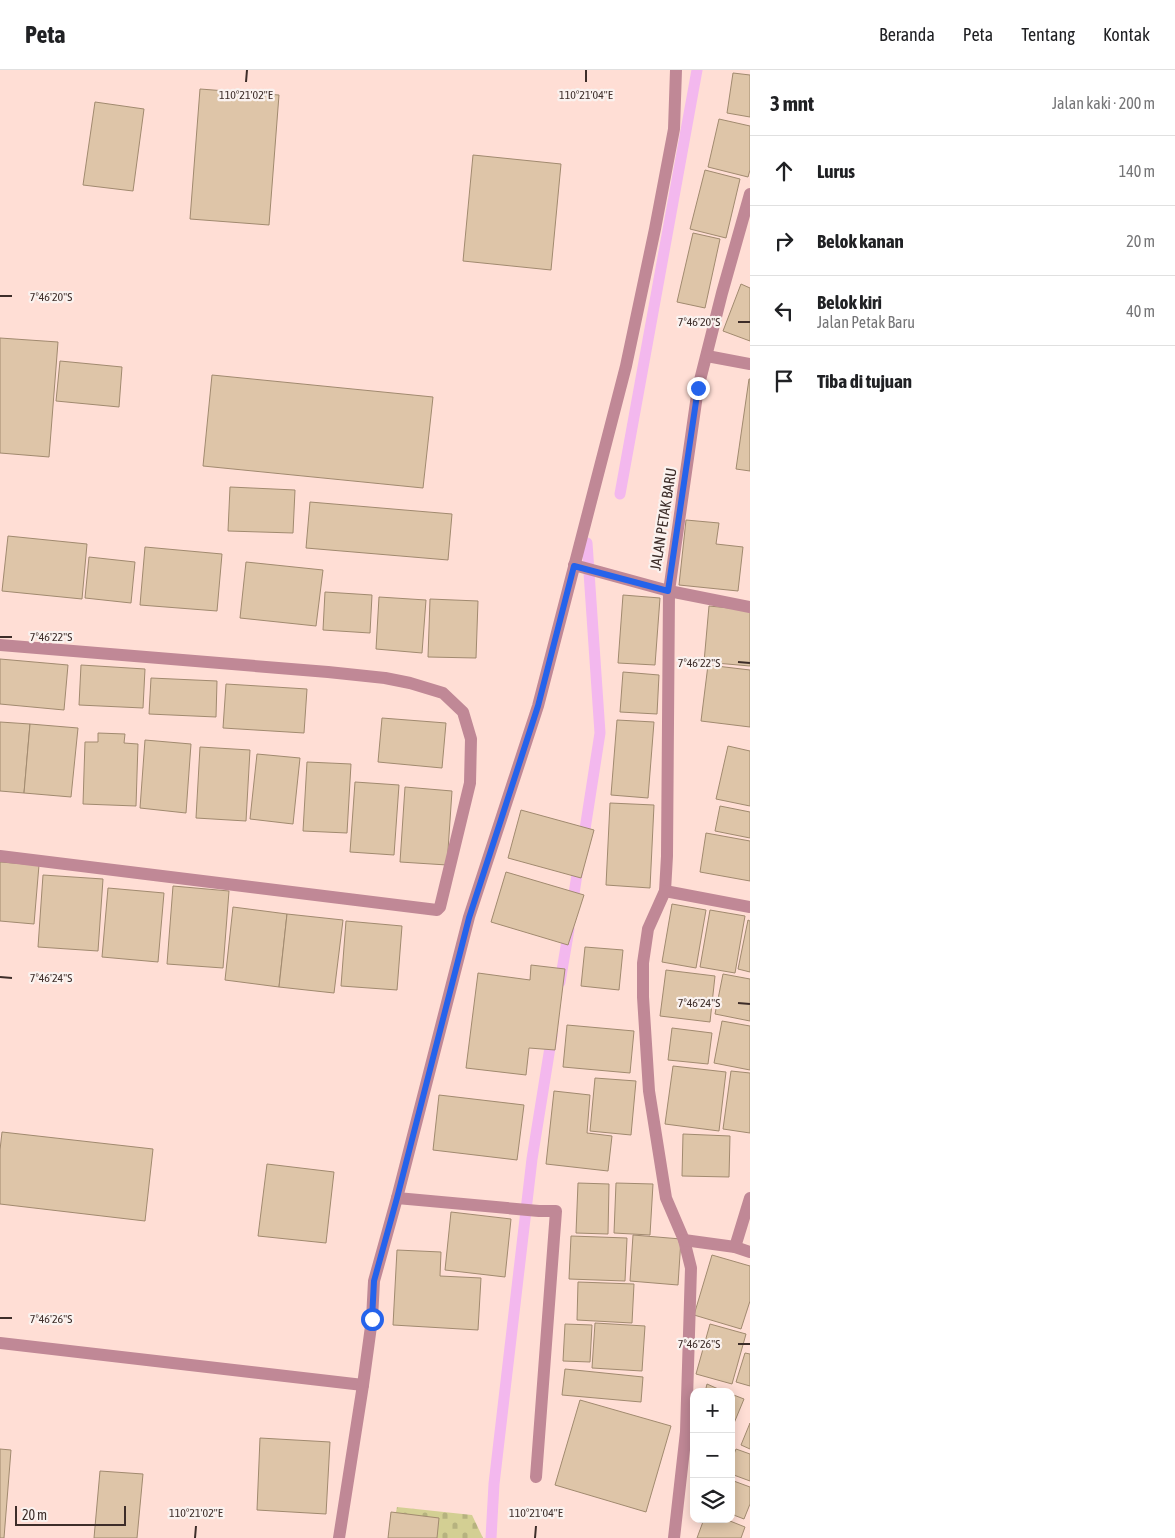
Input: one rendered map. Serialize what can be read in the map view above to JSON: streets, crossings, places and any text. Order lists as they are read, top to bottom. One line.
{"streets":{"street":["JALAN PETAK BARU"]},"scale_bar":"20 m","page":{"header":"Peta","nav":["Beranda","Peta","Tentang","Kontak"],"heading":["3 mnt","Jalan kaki · 200 m"],"list":[["Lurus","140 m"],["Belok kanan","20 m"],["Belok kiri","Jalan Petak Baru","40 m"],"Tiba di tujuan"],"map_buttons":["+","−"],"scale":"20 m"},"coordinates":["110°21'02\"E","110°21'04\"E","7°46'20\"S","7°46'22\"S","7°46'24\"S","7°46'26\"S"]}
